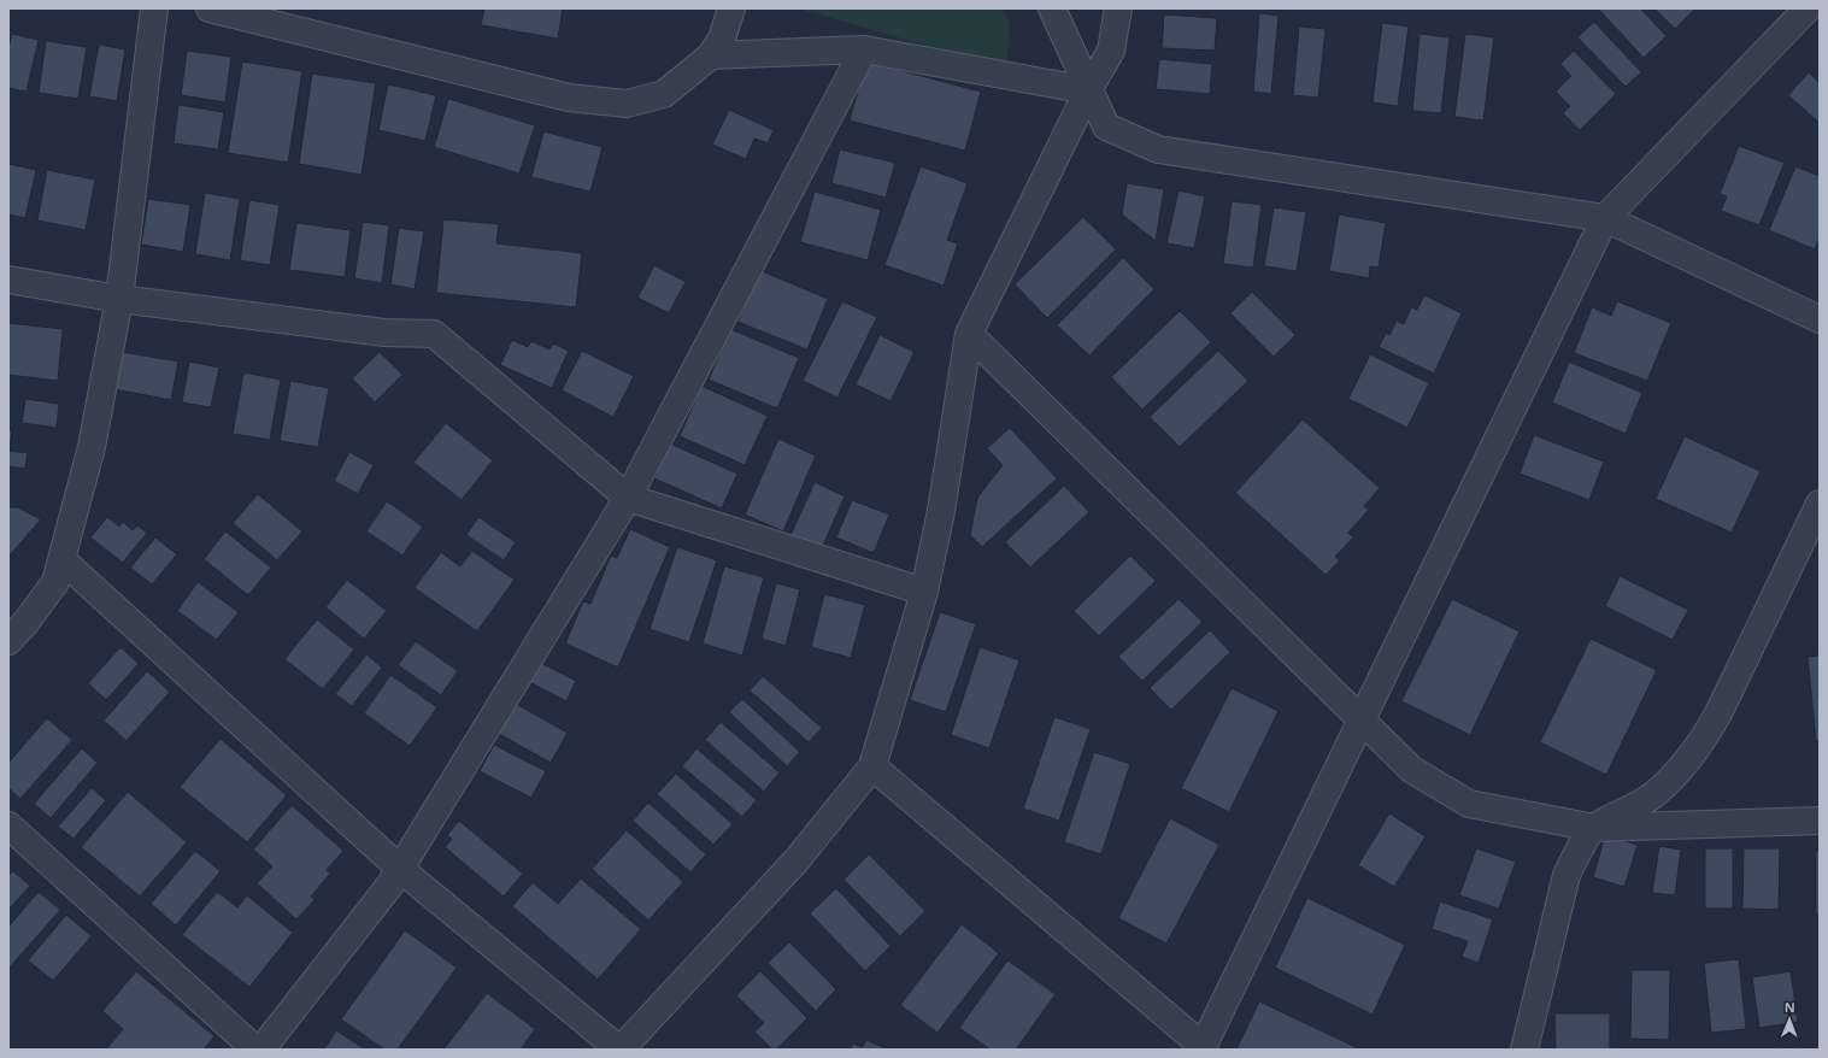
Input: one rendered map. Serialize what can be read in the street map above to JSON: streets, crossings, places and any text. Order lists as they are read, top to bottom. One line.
{"north":"top"}
